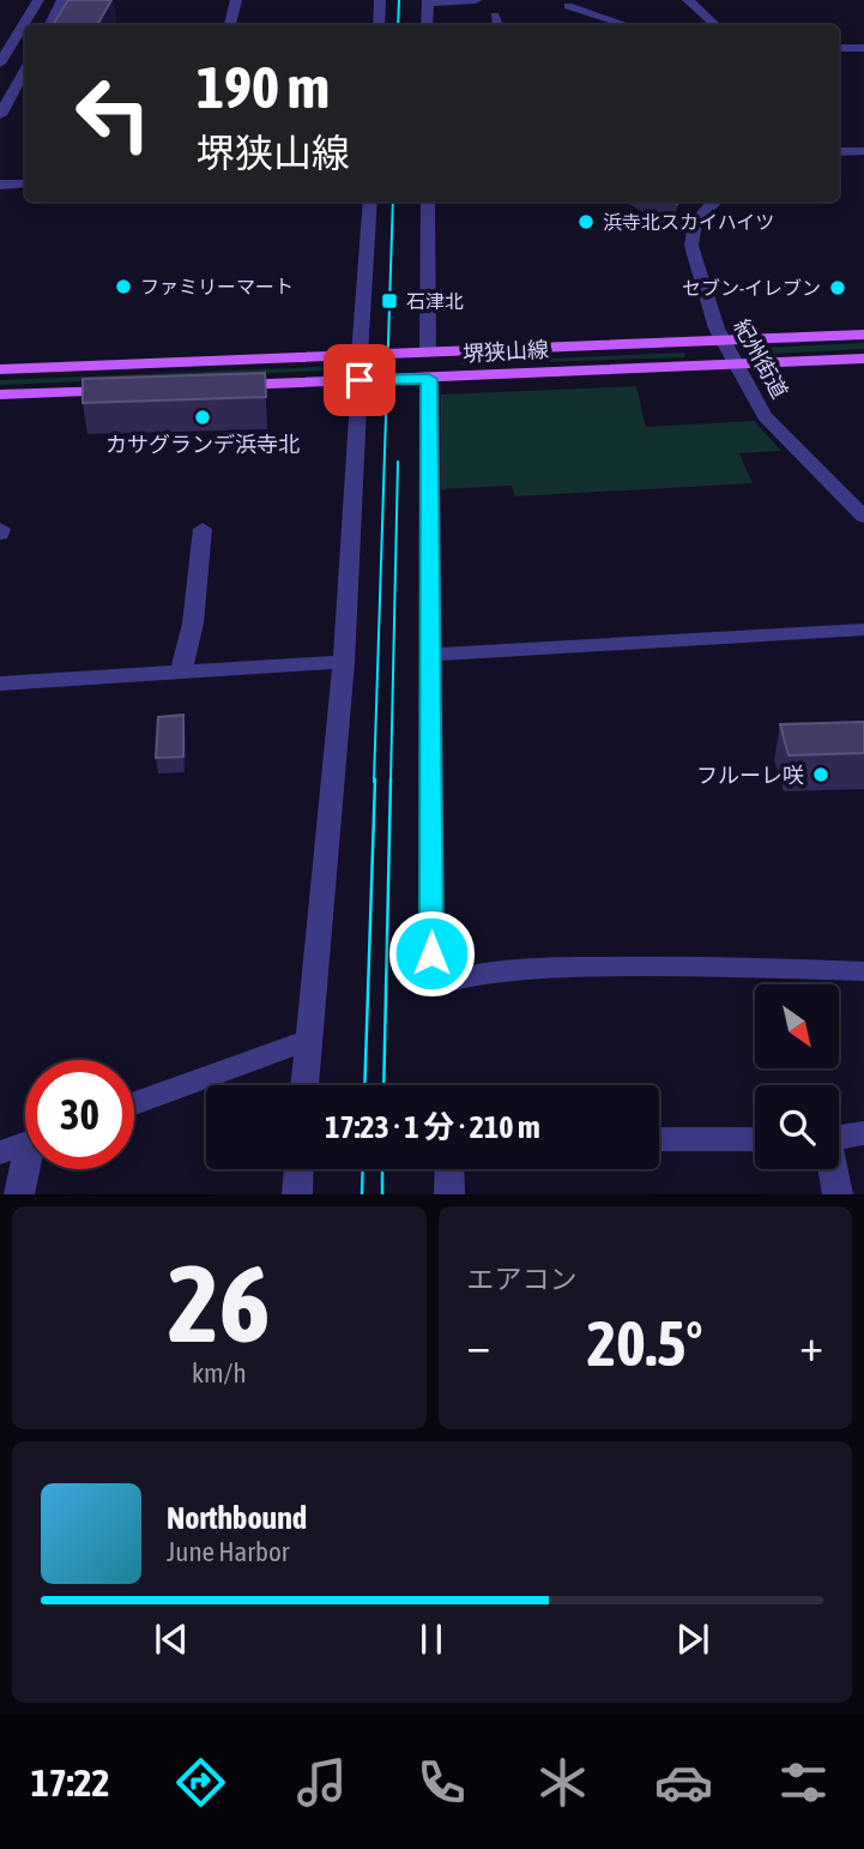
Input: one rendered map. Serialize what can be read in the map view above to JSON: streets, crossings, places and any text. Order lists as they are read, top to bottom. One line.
{"streets":{"main road":["堺狭山線"],"street":["紀州街道"]},"crossings":[["堺狭山線","紀州街道"]],"places":{"other":["浜寺北スカイハイツ","ファミリーマート","セブン-イレブン","カサグランデ浜寺北","フルーレ咲"],"transit":["石津北"]},"north":"bottom right","page":{"turn":["190 m","堺狭山線"],"limit":"30","trip":"17:23 · 1 分 · 210 m","tile":[["26","km/h"],"エアコン"],"heat":["−","20.5°","+"],"song":["Northbound","June Harbor"],"tabs":"17:22"}}
